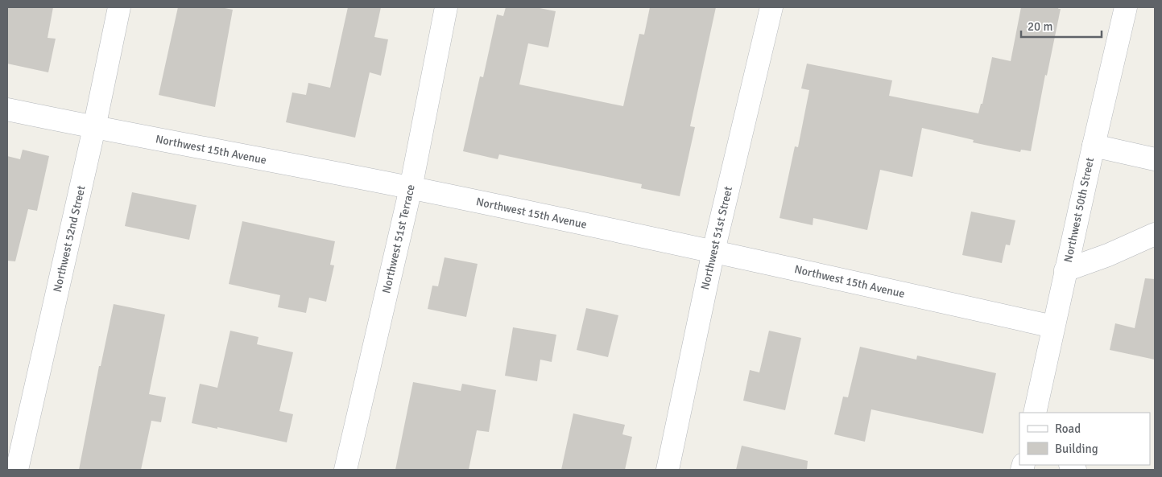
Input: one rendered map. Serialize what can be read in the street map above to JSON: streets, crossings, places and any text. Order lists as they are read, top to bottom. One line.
{"streets":{"street":["Northwest 15th Avenue","Northwest 50th Street","Northwest 51st Street","Northwest 52nd Street","Northwest 51st Terrace"]},"crossings":[["Northwest 15th Avenue","Northwest 50th Street"],["Northwest 15th Avenue","Northwest 51st Street"],["Northwest 15th Avenue","Northwest 52nd Street"],["Northwest 15th Avenue","Northwest 51st Terrace"]],"legend":["Road","Building"],"scale_bar":"20 m"}
